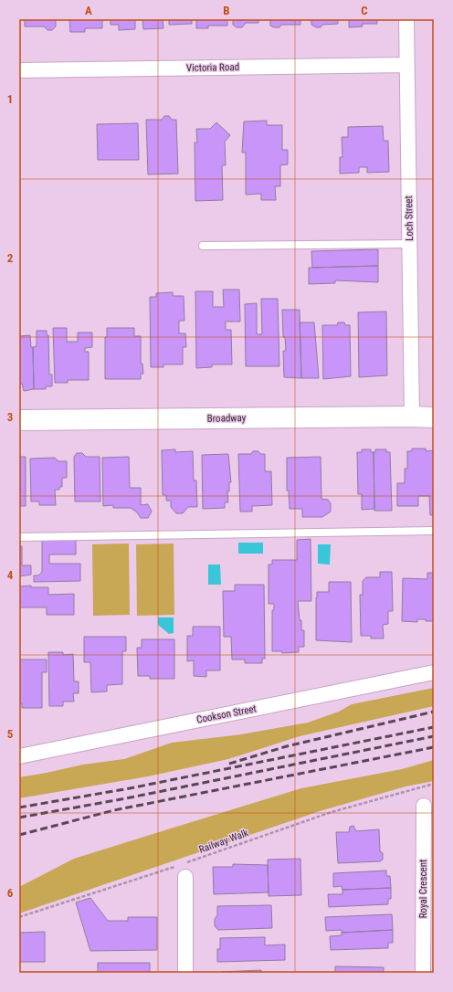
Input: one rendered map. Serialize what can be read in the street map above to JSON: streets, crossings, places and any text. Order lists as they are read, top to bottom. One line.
{"streets":{"street":["Victoria Road","Loch Street","Broadway","Cookson Street","Royal Crescent"],"path":["Railway Walk"]},"crossings":[["Victoria Road","Loch Street"],["Loch Street","Broadway"]],"grid":{"columns":["A","B","C"],"rows":["1","2","3","4","5","6"]}}
